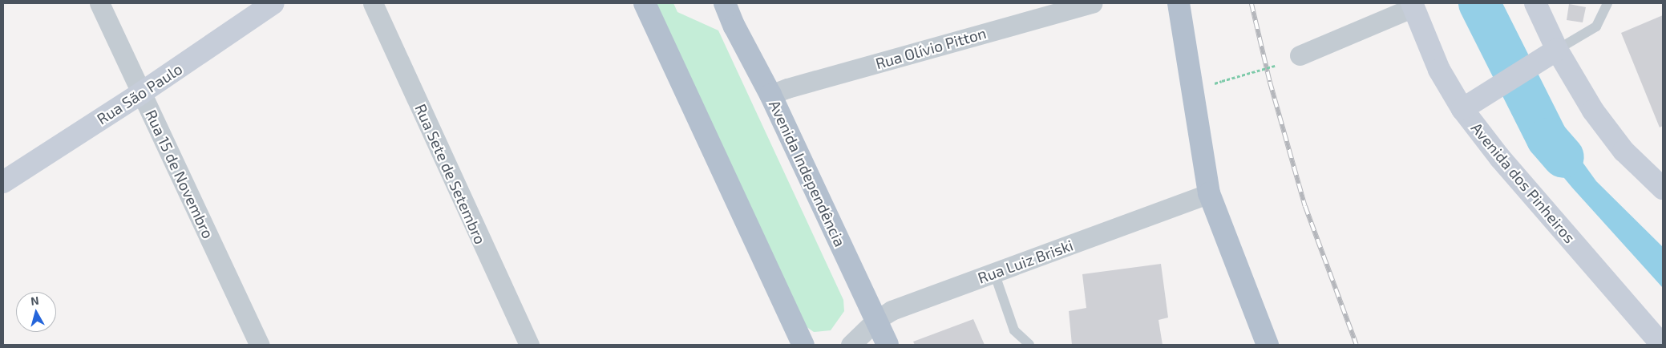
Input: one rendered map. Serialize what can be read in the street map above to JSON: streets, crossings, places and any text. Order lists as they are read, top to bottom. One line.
{"streets":{"main road":["Avenida Independência"],"street":["Rua Olívio Pitton","Rua São Paulo","Rua 15 de Novembro","Rua Sete de Setembro","Avenida dos Pinheiros","Rua Luiz Briski"]},"crossings":[["Rua Olívio Pitton","Avenida Independência"],["Rua São Paulo","Rua 15 de Novembro"],["Avenida Independência","Rua Luiz Briski"]],"north":"top"}
